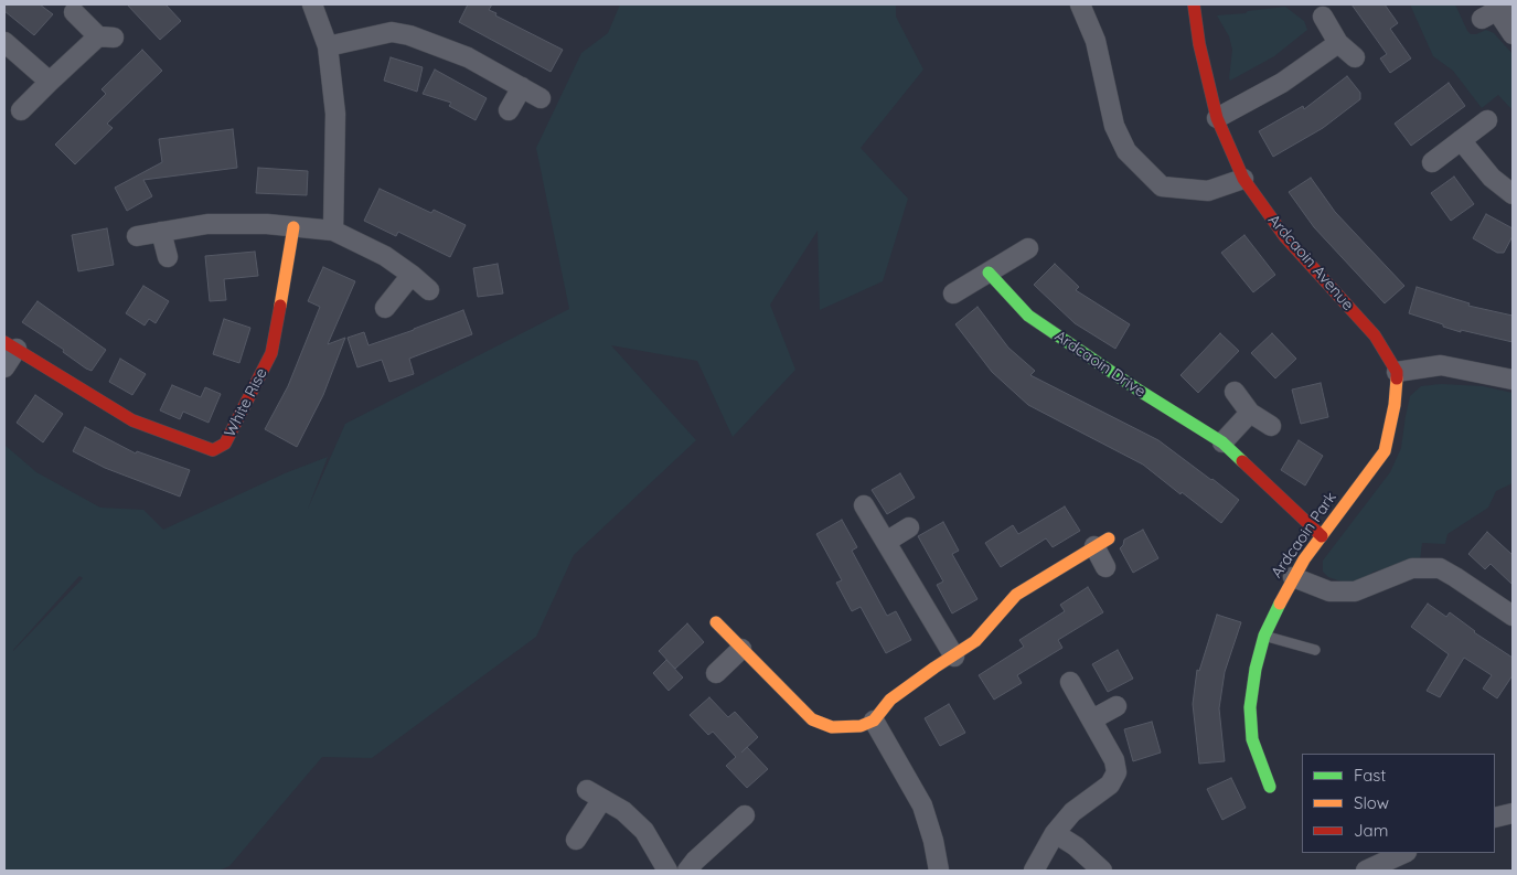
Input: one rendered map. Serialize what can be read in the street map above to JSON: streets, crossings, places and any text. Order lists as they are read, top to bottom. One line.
{"streets":{"street":["Ardcaoin Avenue","Ardcaoin Drive","White Rise","Ardcaoin Park"]},"crossings":[["Ardcaoin Avenue","Ardcaoin Park"],["Ardcaoin Drive","Ardcaoin Park"]],"legend":["Fast","Slow","Jam"]}
